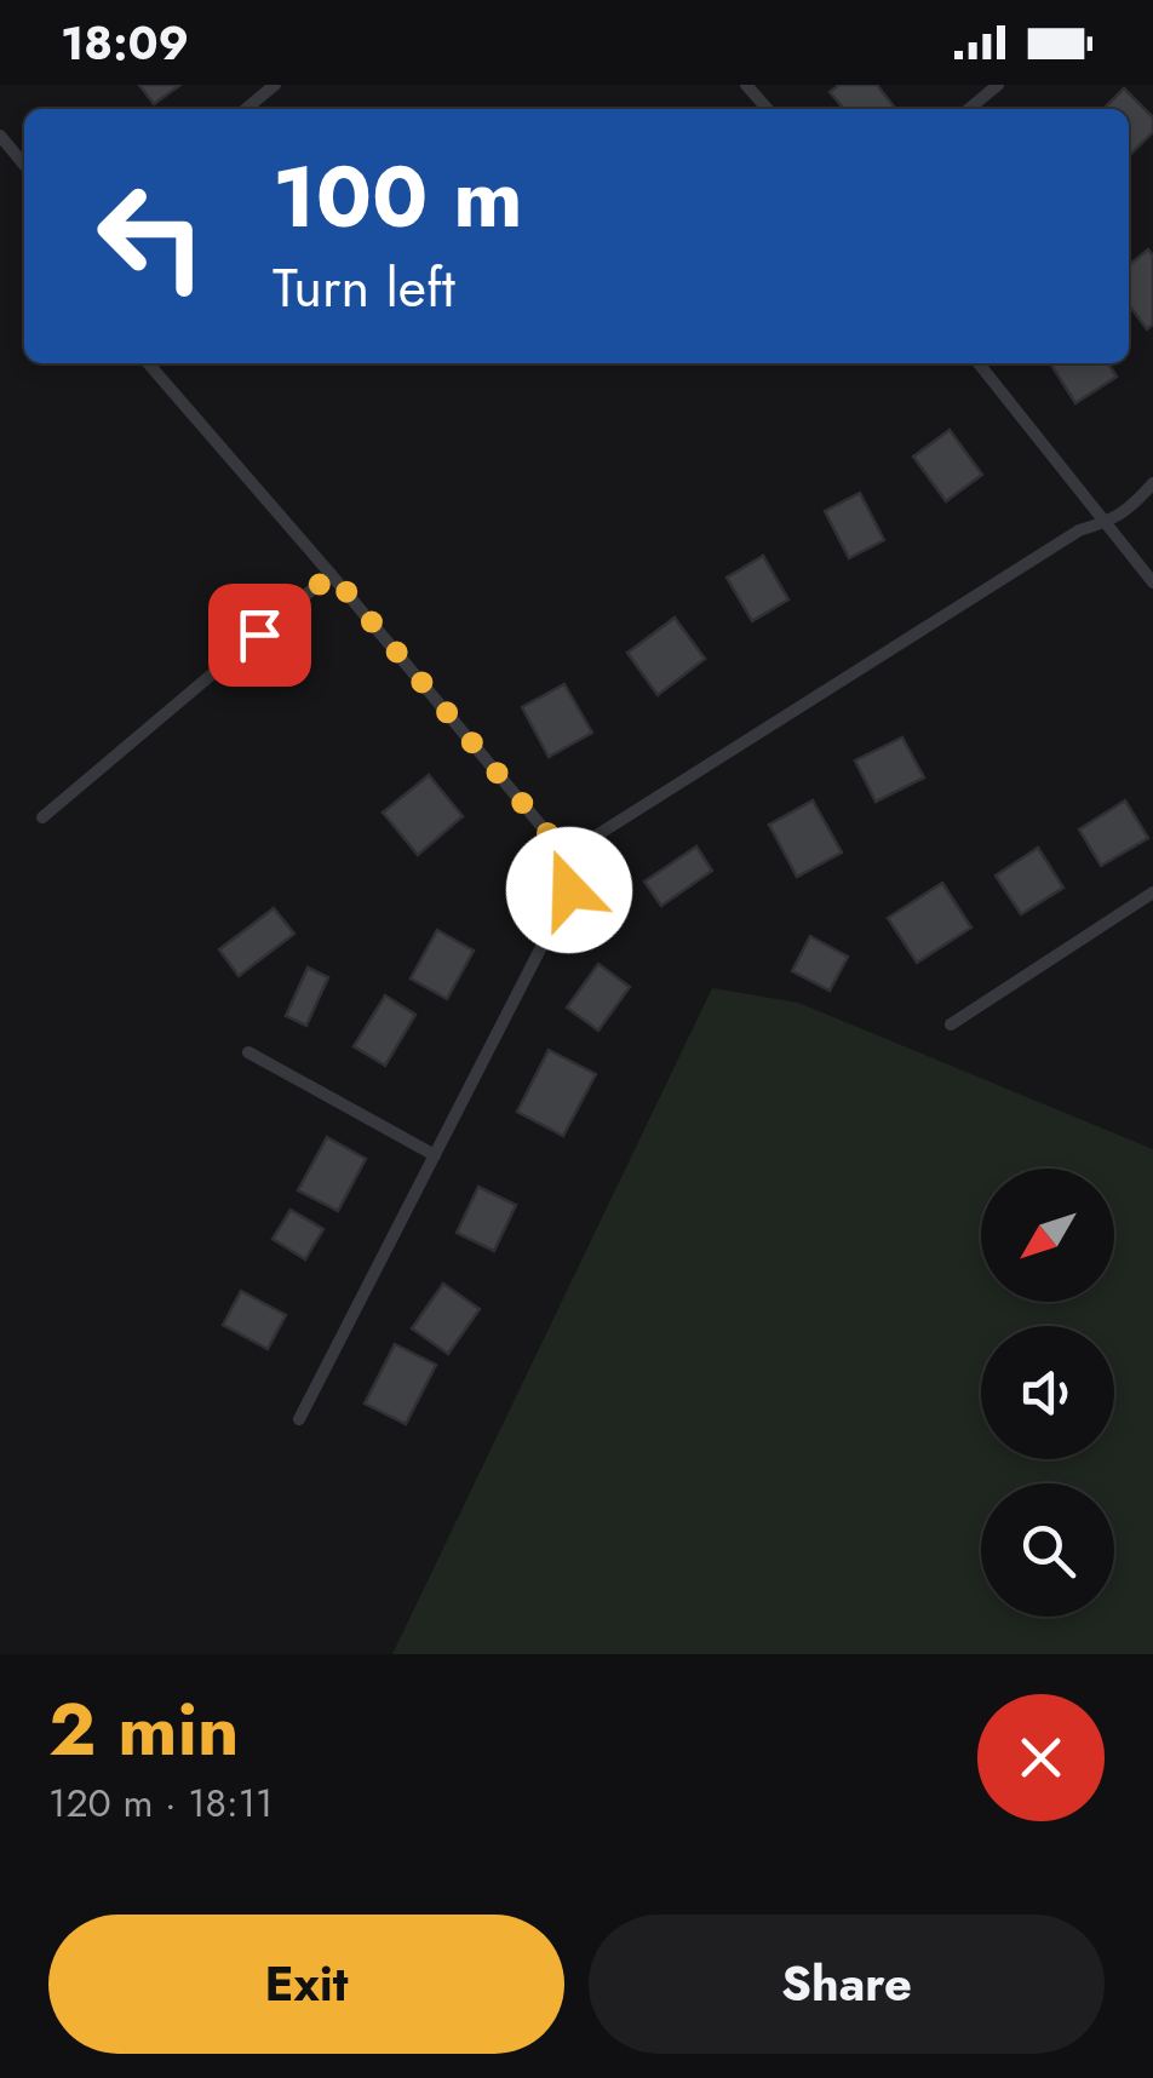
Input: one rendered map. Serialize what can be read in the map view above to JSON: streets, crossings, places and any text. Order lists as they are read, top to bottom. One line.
{"north":"bottom left","page":{"status":"18:09","turn":["100 m","Turn left"],"heading":["2 min","120 m · 18:11"],"buttons":["Exit","Share"]}}
